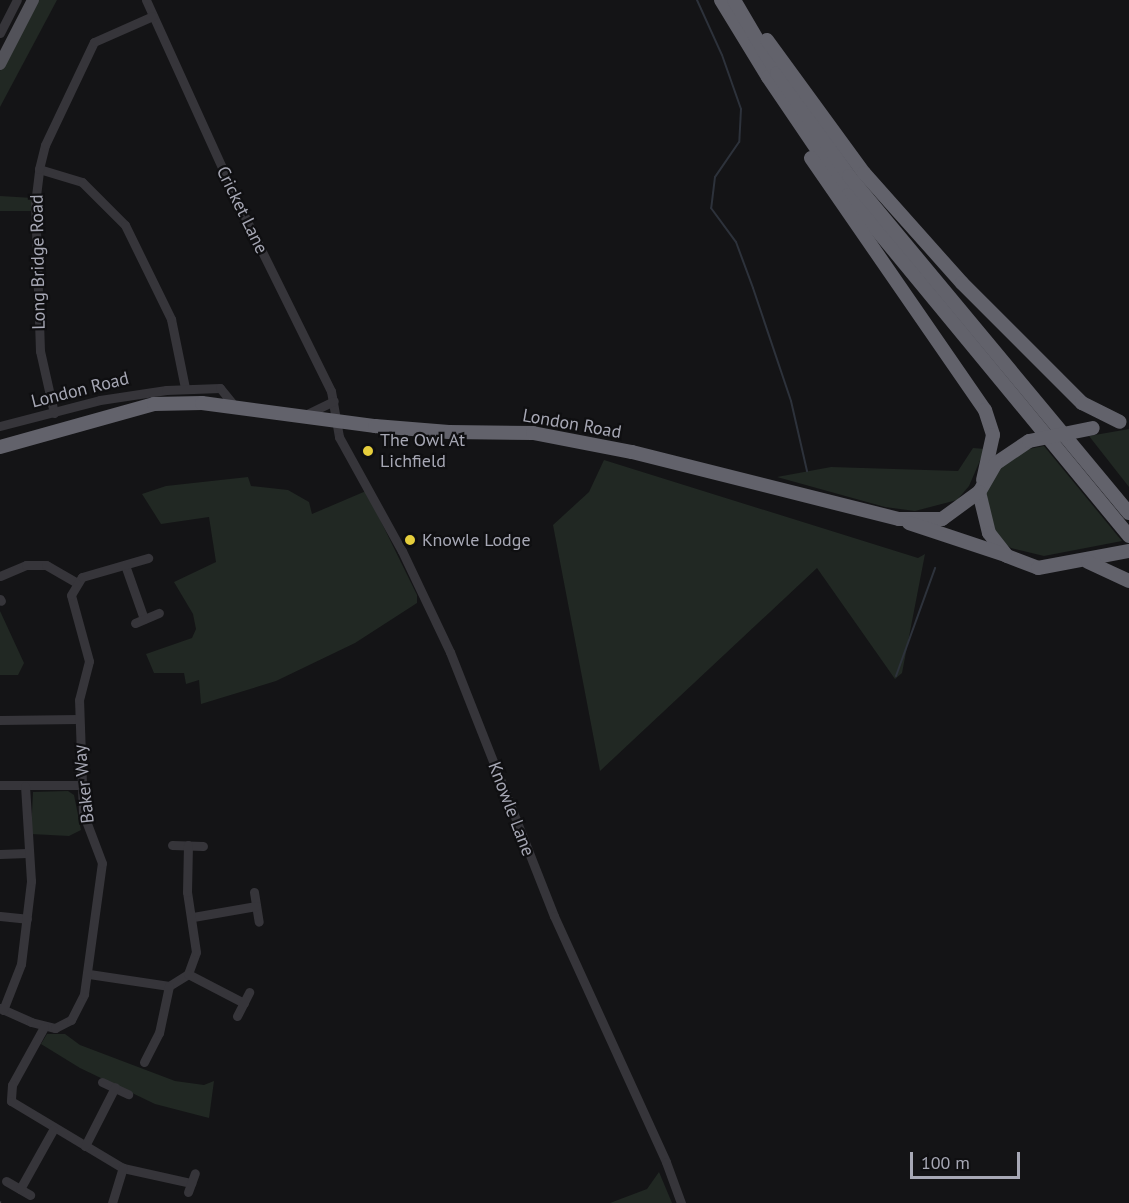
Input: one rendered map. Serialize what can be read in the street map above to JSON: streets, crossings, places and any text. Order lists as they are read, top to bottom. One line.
{"streets":{"highway":["London Road"],"street":["Cricket Lane","Long Bridge Road","Baker Way","Knowle Lane"]},"crossings":[["Cricket Lane","Long Bridge Road"],["Cricket Lane","London Road"],["Cricket Lane","Knowle Lane"],["Long Bridge Road","London Road"],["London Road","Knowle Lane"]],"places":["The Owl At Lichfield","Knowle Lodge"],"scale_bar":"100 m"}
